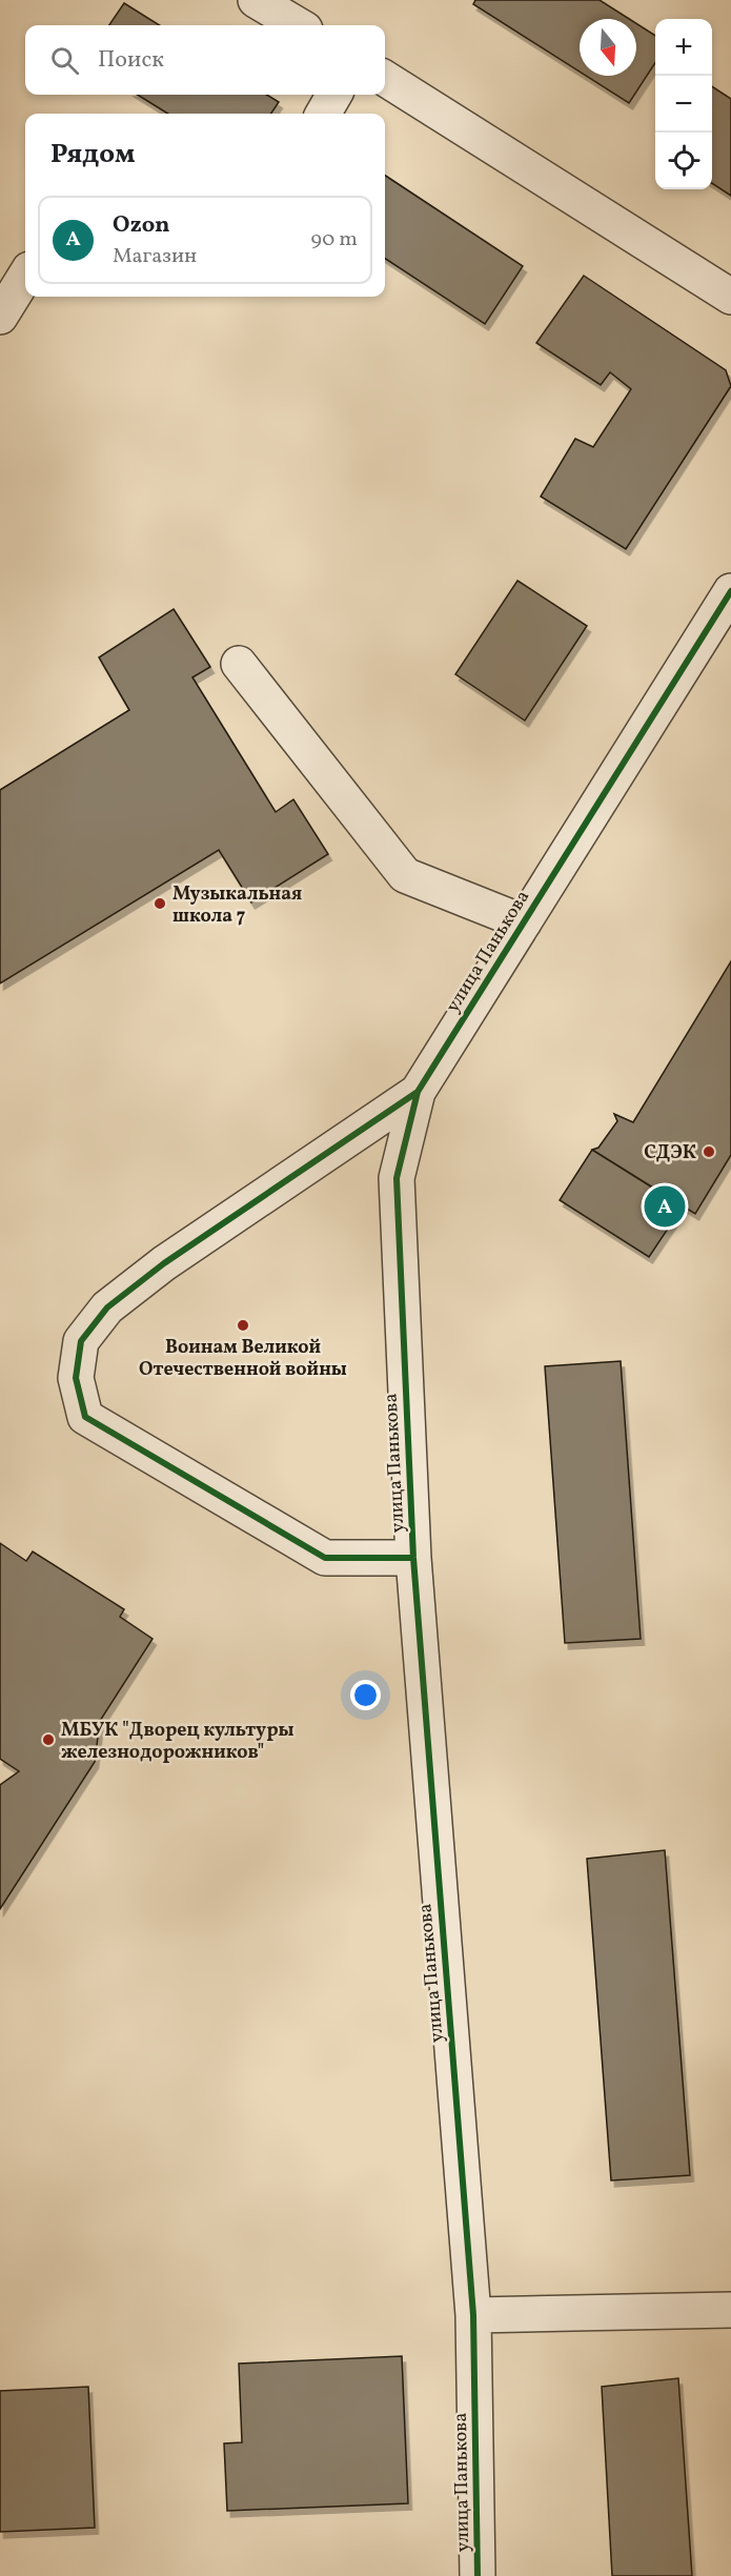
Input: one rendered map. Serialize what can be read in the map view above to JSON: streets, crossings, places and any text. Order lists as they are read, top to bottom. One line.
{"streets":{"street":["улица Панькова"]},"places":["Музыкальная школа 7","СДЭК","Воинам Великой Отечественной войны","МБУК \"Дворец культуры железнодорожников\""],"north":"bottom","page":{"map_buttons":["+","−"],"search":"Поиск","heading":"Рядом","list":[{"mark":"A","name":"Ozon","note":"Магазин","value":"90 m"}],"pins":"A"}}
